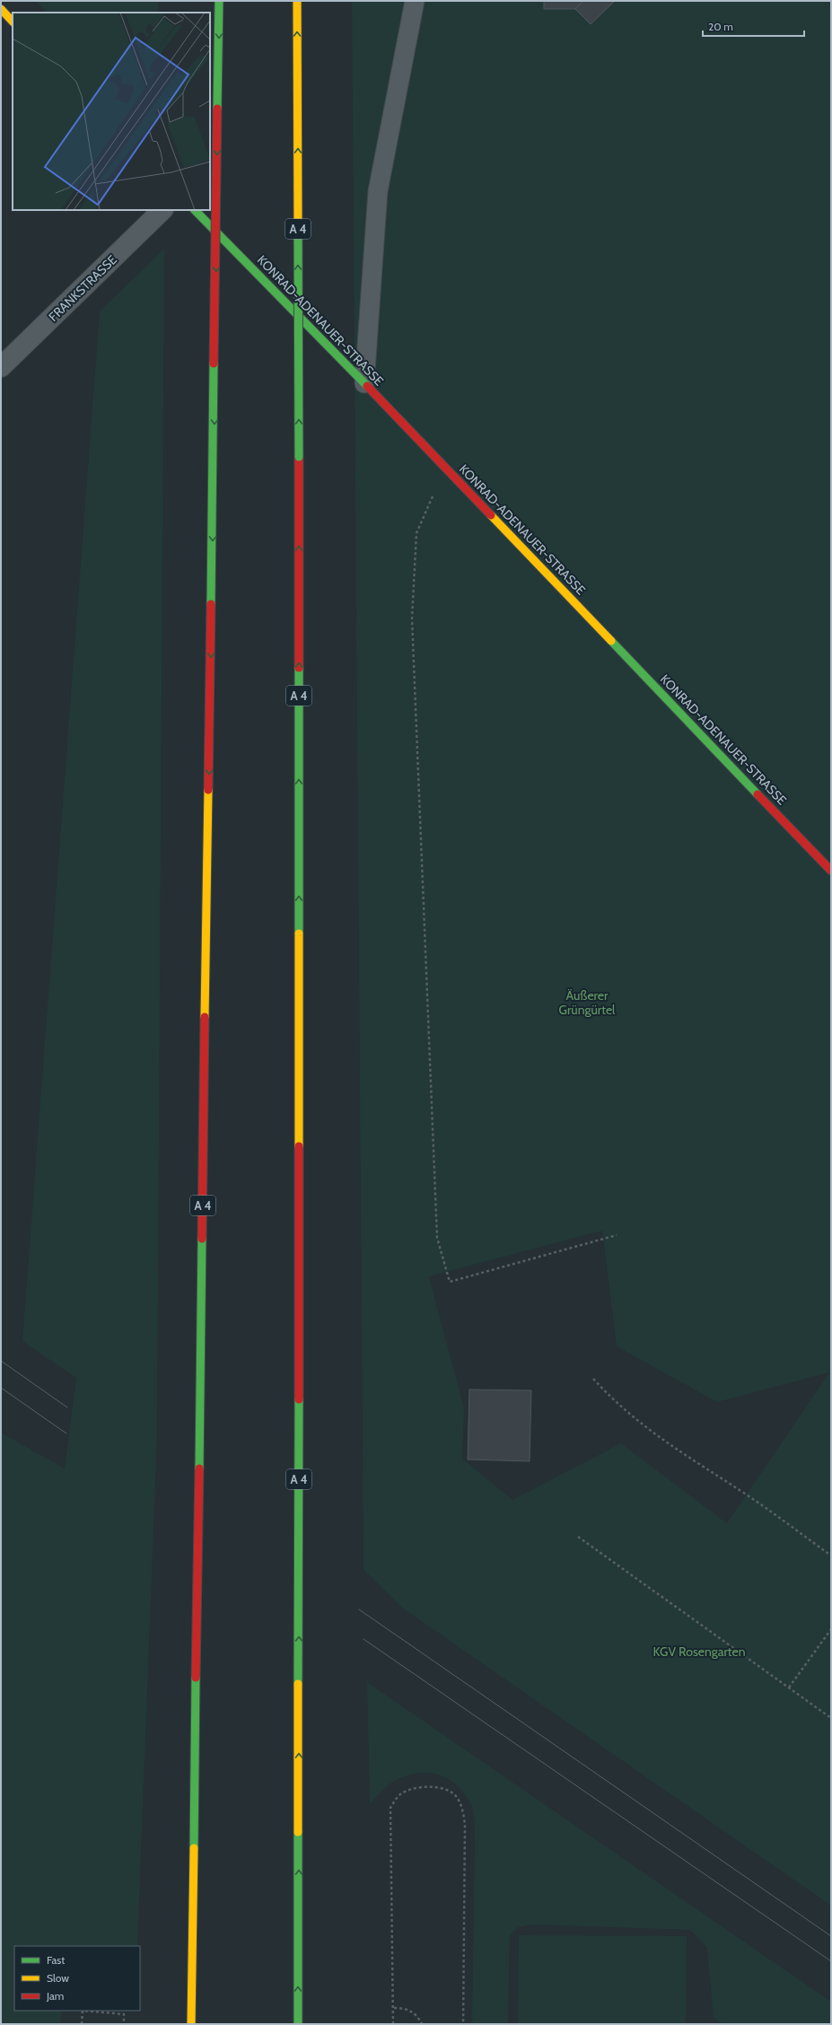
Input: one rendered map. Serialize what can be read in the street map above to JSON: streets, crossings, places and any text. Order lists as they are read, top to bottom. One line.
{"streets":{"main road":["A 4","KONRAD-ADENAUER-STRASSE"],"street":["FRANKSTRASSE"]},"parks":["Äußerer Grüngürtel","KGV Rosengarten"],"legend":["Fast","Slow","Jam"],"scale_bar":"20 m"}
